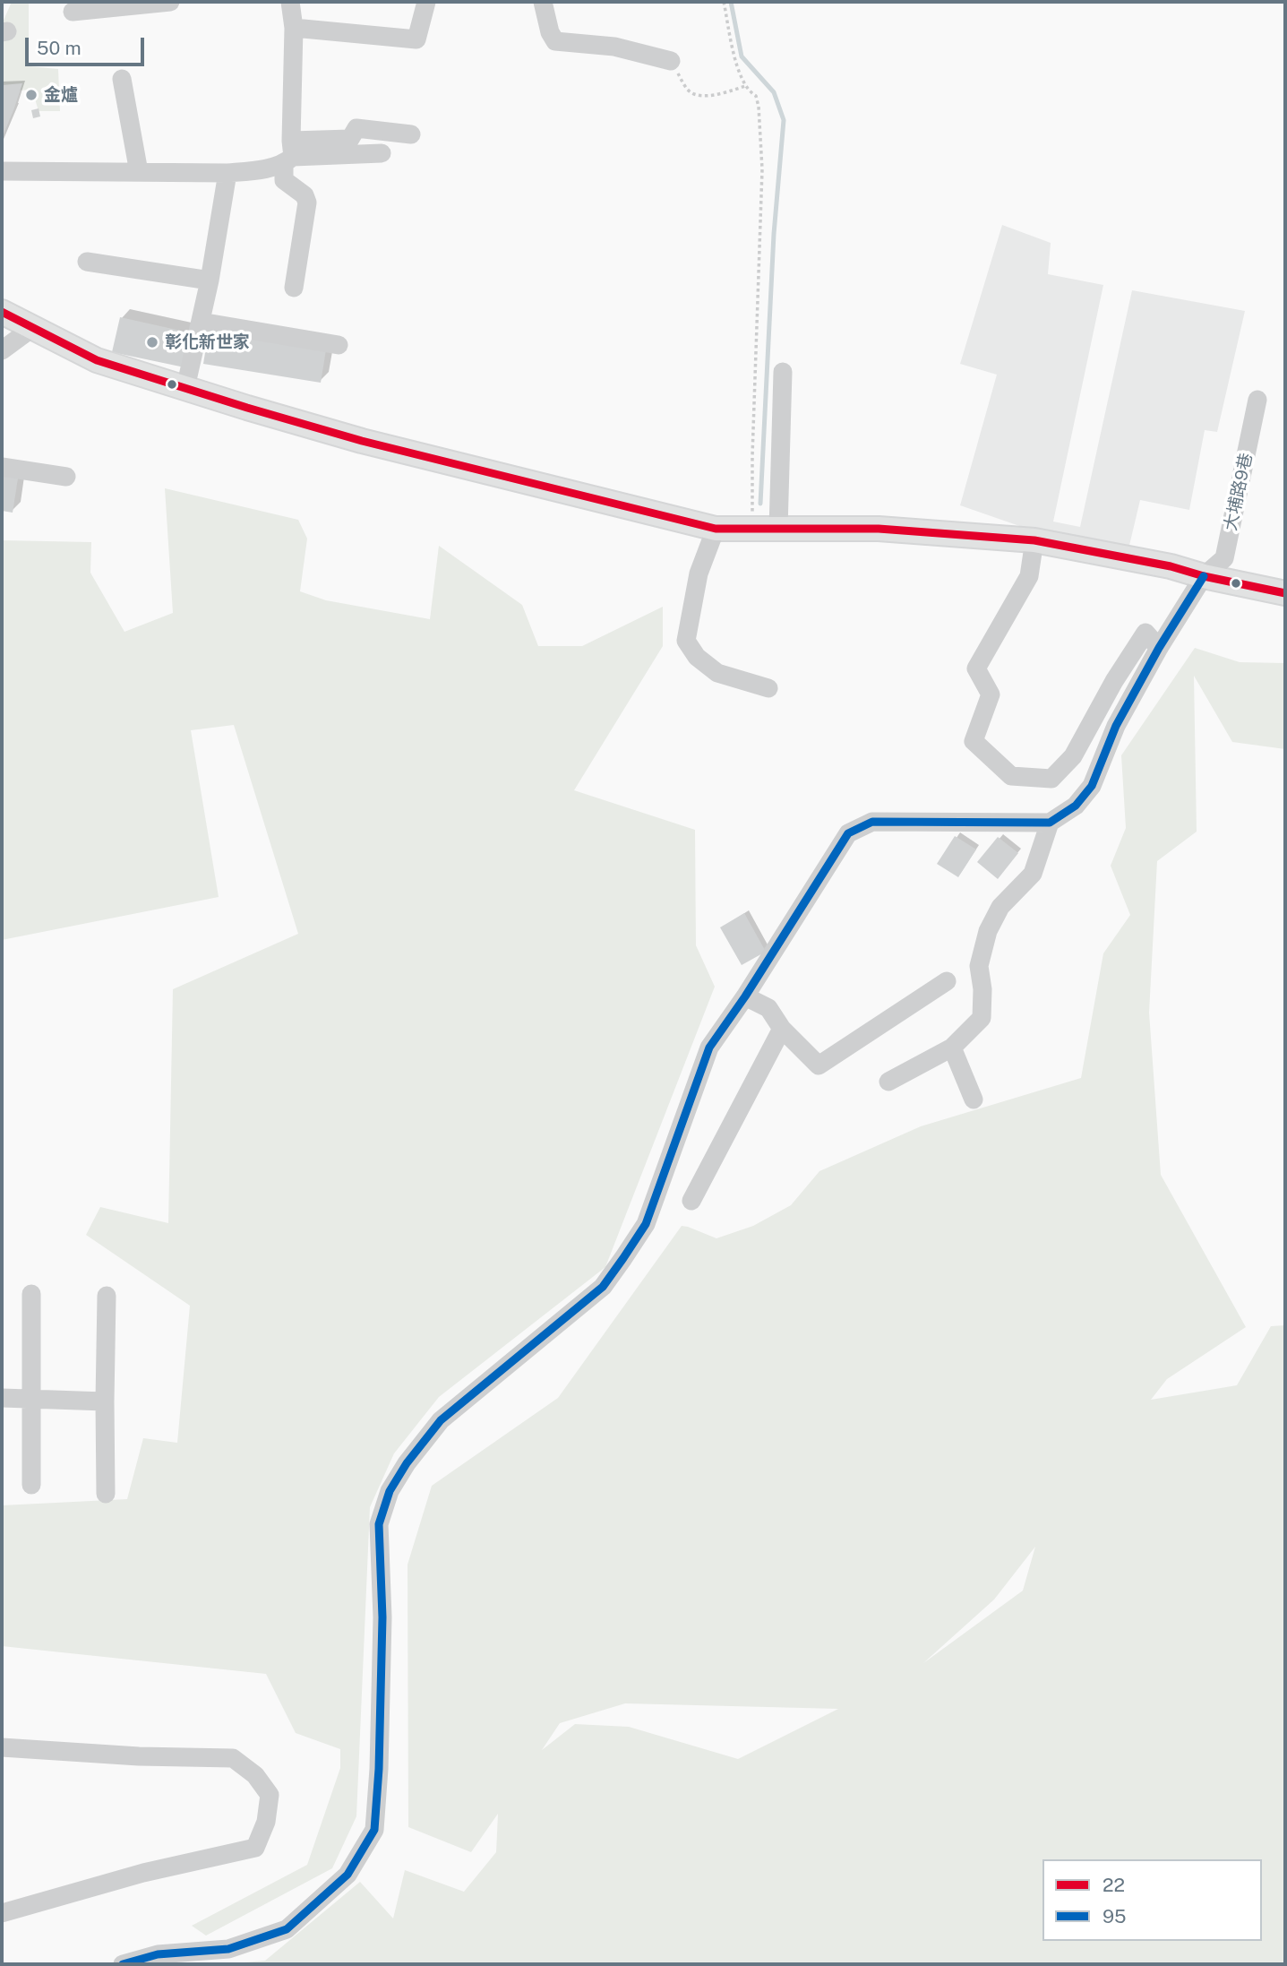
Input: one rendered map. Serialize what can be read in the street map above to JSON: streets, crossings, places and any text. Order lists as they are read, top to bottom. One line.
{"streets":{"street":["大埔路9巷"]},"places":["金爐","彰化新世家"],"lines":["transit line 22","transit line 95"],"legend":["22","95"],"scale_bar":"50 m"}
